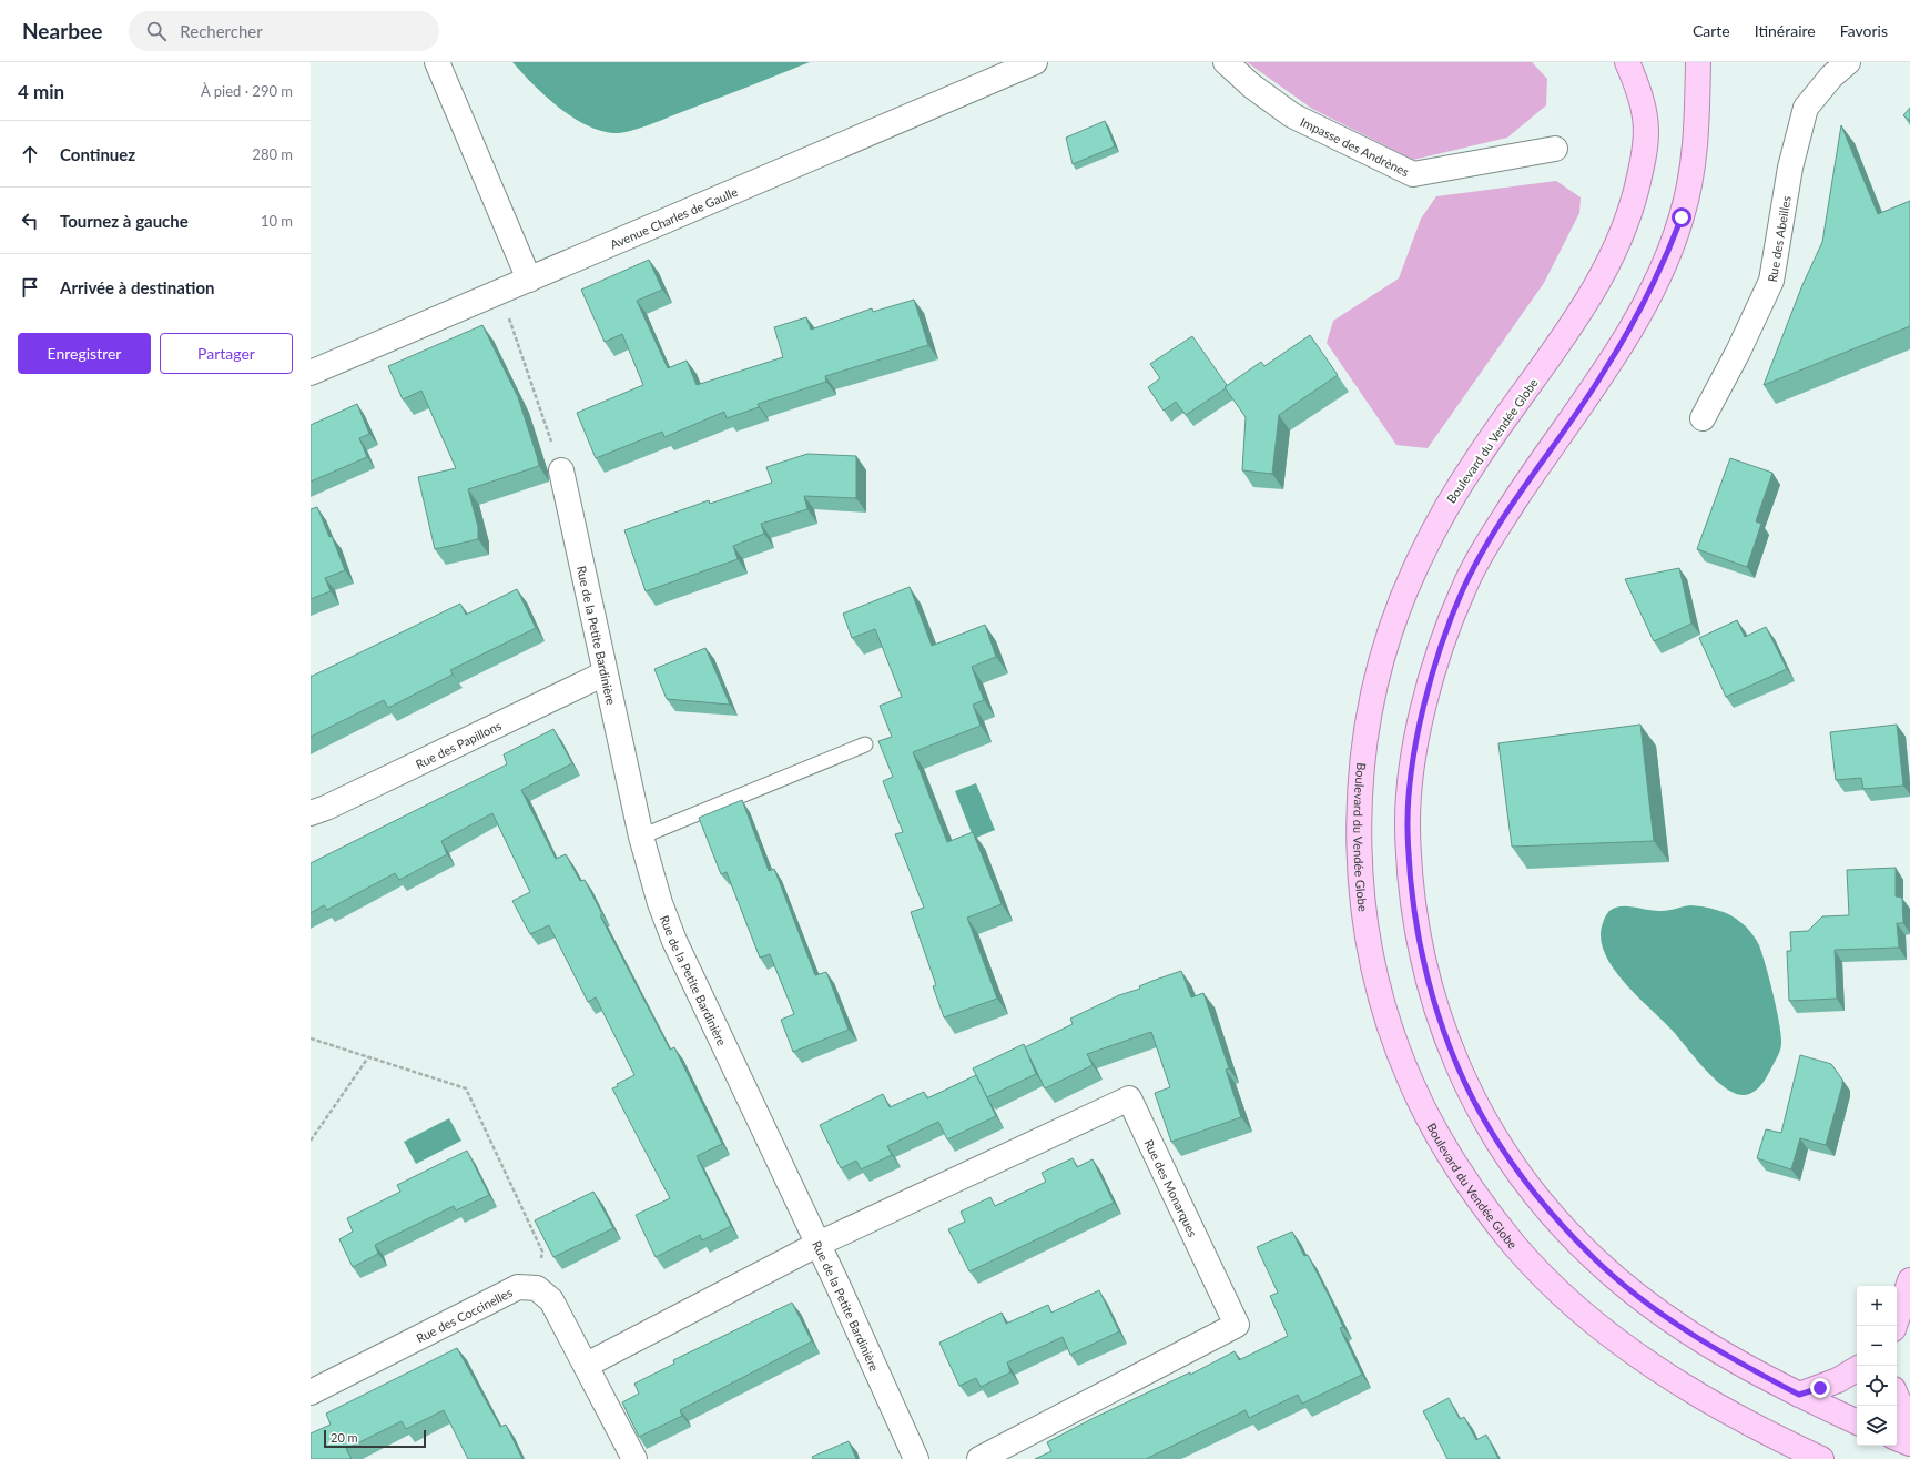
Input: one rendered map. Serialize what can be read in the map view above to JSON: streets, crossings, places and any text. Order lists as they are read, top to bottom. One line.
{"streets":{"main road":["Boulevard du Vendée Globe"],"street":["Impasse des Andrènes","Avenue Charles de Gaulle","Rue des Abeilles","Rue de la Petite Bardinière","Rue des Papillons","Rue des Monarques","Rue des Coccinelles"]},"crossings":[["Rue de la Petite Bardinière","Rue des Papillons"],["Rue de la Petite Bardinière","Rue des Monarques"]],"scale_bar":"20 m","page":{"header":"Nearbee","search":"Rechercher","nav":["Carte","Itinéraire","Favoris"],"heading":["4 min","À pied · 290 m"],"list":[["Continuez","280 m"],["Tournez à gauche","10 m"],"Arrivée à destination"],"buttons":["Enregistrer","Partager"],"map_buttons":["+","−"],"scale":"20 m"}}
